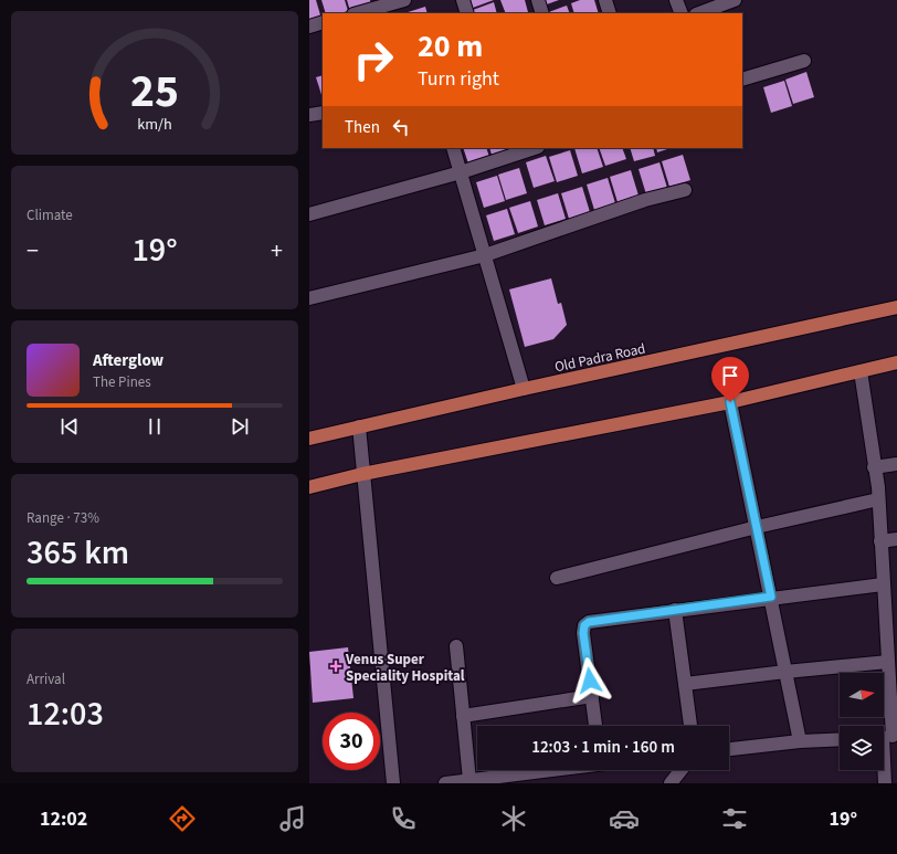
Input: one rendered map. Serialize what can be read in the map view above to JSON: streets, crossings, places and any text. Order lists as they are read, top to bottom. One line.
{"streets":{"main road":["Old Padra Road"]},"places":{"health":["Venus Super Speciality Hospital"]},"north":"right","page":{"turn":["20 m","Turn right"],"then":"Then","tile":["Climate",["Range · 73%","365 km"],["Arrival","12:03"]],"heat":["−","19°","+"],"song":["Afterglow","The Pines"],"limit":"30","trip":"12:03 · 1 min · 160 m","tabs":["12:02","19°"],"gauge":["25","km/h"]}}
